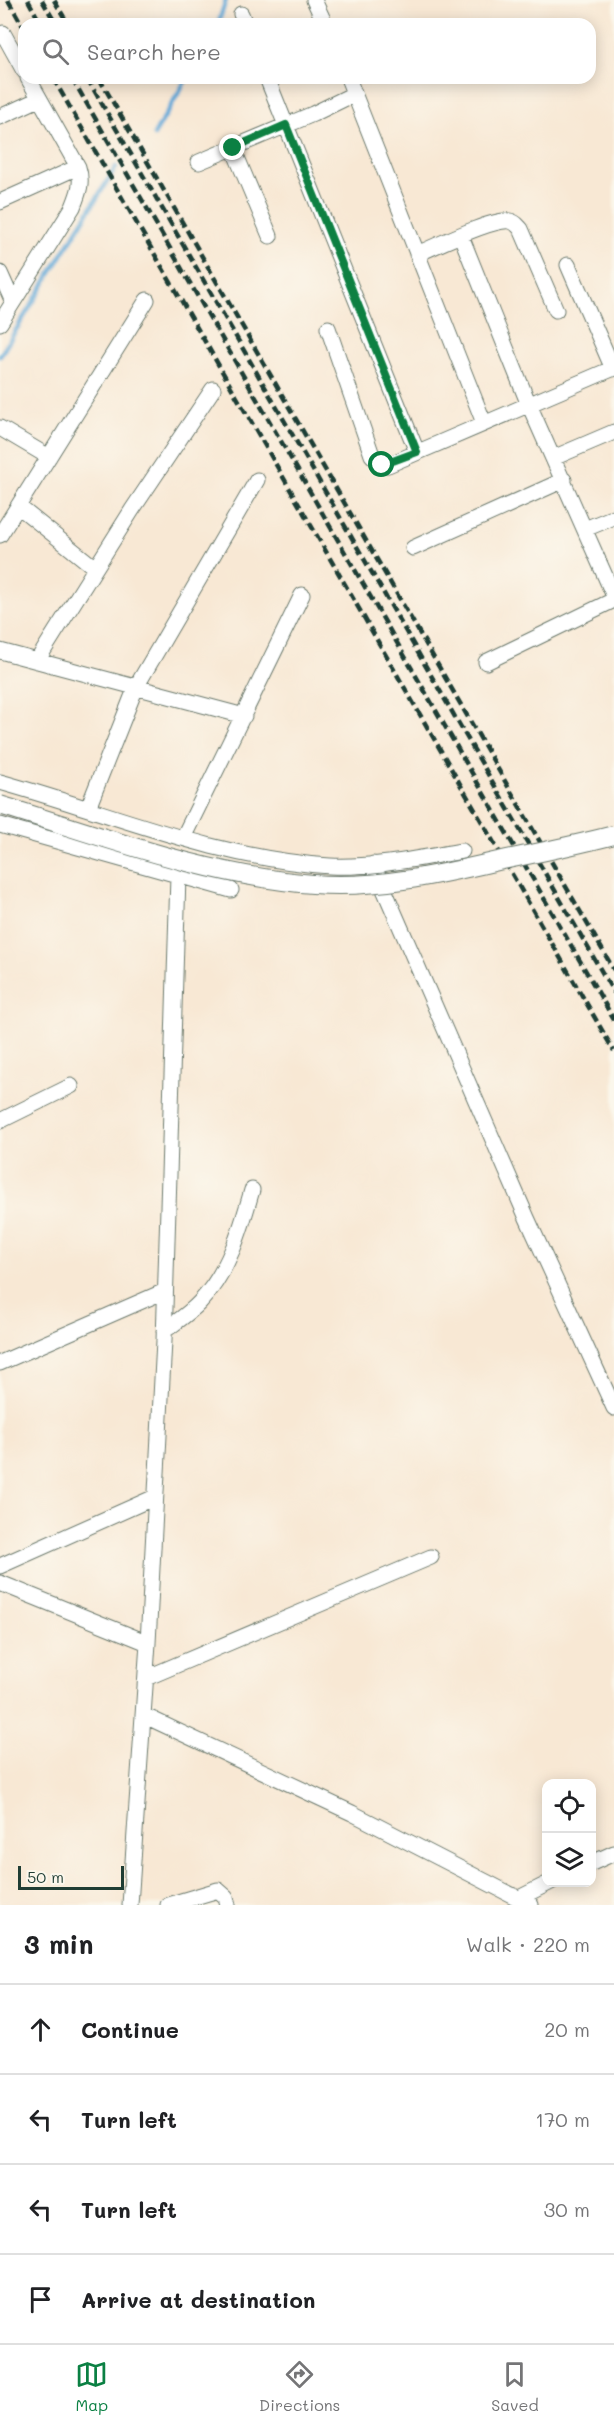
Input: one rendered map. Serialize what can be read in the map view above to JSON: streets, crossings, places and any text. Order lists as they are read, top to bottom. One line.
{"scale_bar":"50 m","page":{"search":"Search here","scale":"50 m","heading":["3 min","Walk · 220 m"],"list":[["Continue","20 m"],["Turn left","170 m"],["Turn left","30 m"],"Arrive at destination"],"nav":["Map","Directions","Saved"]}}
